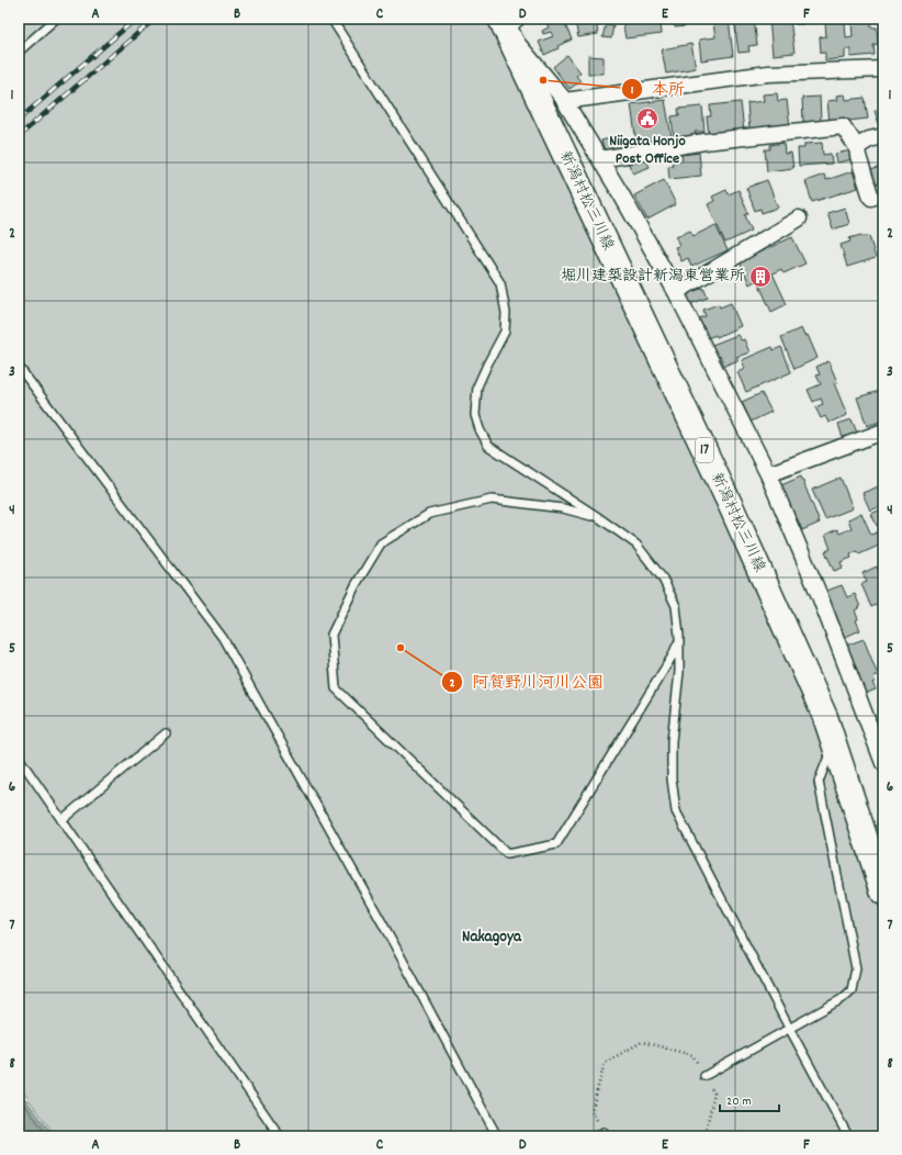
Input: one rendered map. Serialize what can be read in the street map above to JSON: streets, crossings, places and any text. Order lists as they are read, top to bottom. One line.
{"streets":{"main road":["新潟村松三川線","17"]},"districts":["Nakagoya"],"places":{"other":["本所","阿賀野川河川公園"],"public building":["Niigata Honjo Post Office"],"building":["堀川建築設計新潟東営業所"]},"scale_bar":"20 m","grid":{"columns":["A","B","C","D","E","F"],"rows":["1","2","3","4","5","6","7","8"]}}
